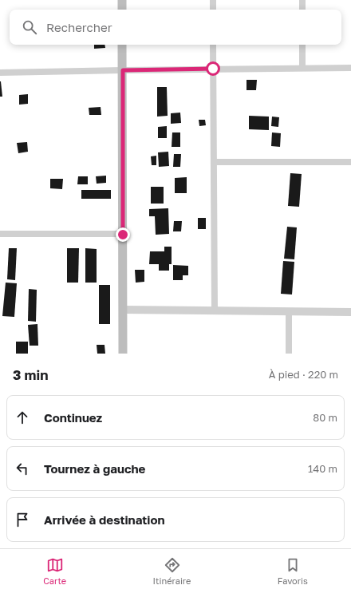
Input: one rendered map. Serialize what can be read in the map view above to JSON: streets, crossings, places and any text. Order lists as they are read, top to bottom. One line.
{"page":{"search":"Rechercher","heading":["3 min","À pied · 220 m"],"list":[["Continuez","80 m"],["Tournez à gauche","140 m"],"Arrivée à destination"],"nav":["Carte","Itinéraire","Favoris"]}}
